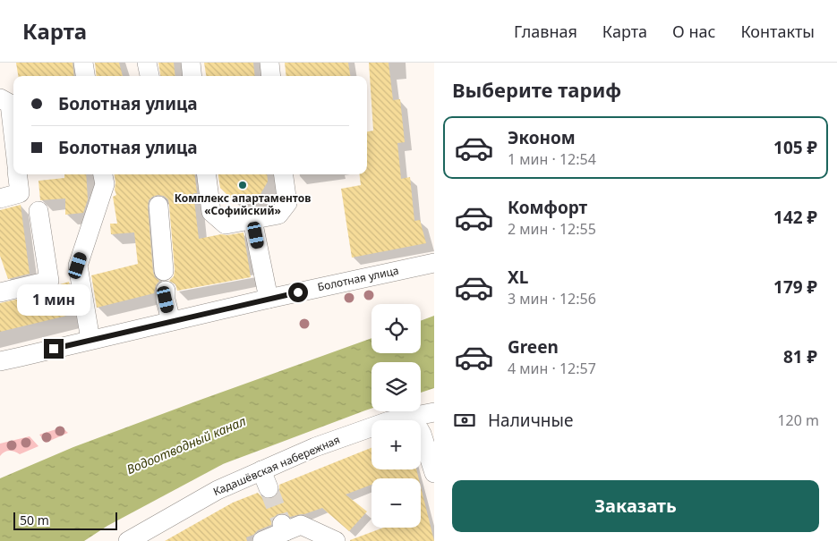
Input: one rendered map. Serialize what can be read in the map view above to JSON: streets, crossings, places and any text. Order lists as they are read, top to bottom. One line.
{"streets":{"street":["Болотная улица","Кадашёвская набережная"]},"water":["Водоотводный канал"],"places":["Комплекс апартаментов «Софийский»"],"scale_bar":"50 m","page":{"header":"Карта","nav":["Главная","Карта","О нас","Контакты"],"heading":"Выберите тариф","banner":["Болотная улица","Болотная улица"],"list":[{"name":"Эконом","note":"1 мин · 12:54","value":"105 ₽"},{"name":"Комфорт","note":"2 мин · 12:55","value":"142 ₽"},{"name":"XL","note":"3 мин · 12:56","value":"179 ₽"},{"name":"Green","note":"4 мин · 12:57","value":"81 ₽"}],"bubble":"1 мин","map_buttons":["+","−"],"pay":["Наличные","120 m"],"buttons":"Заказать","scale":"50 m"}}
